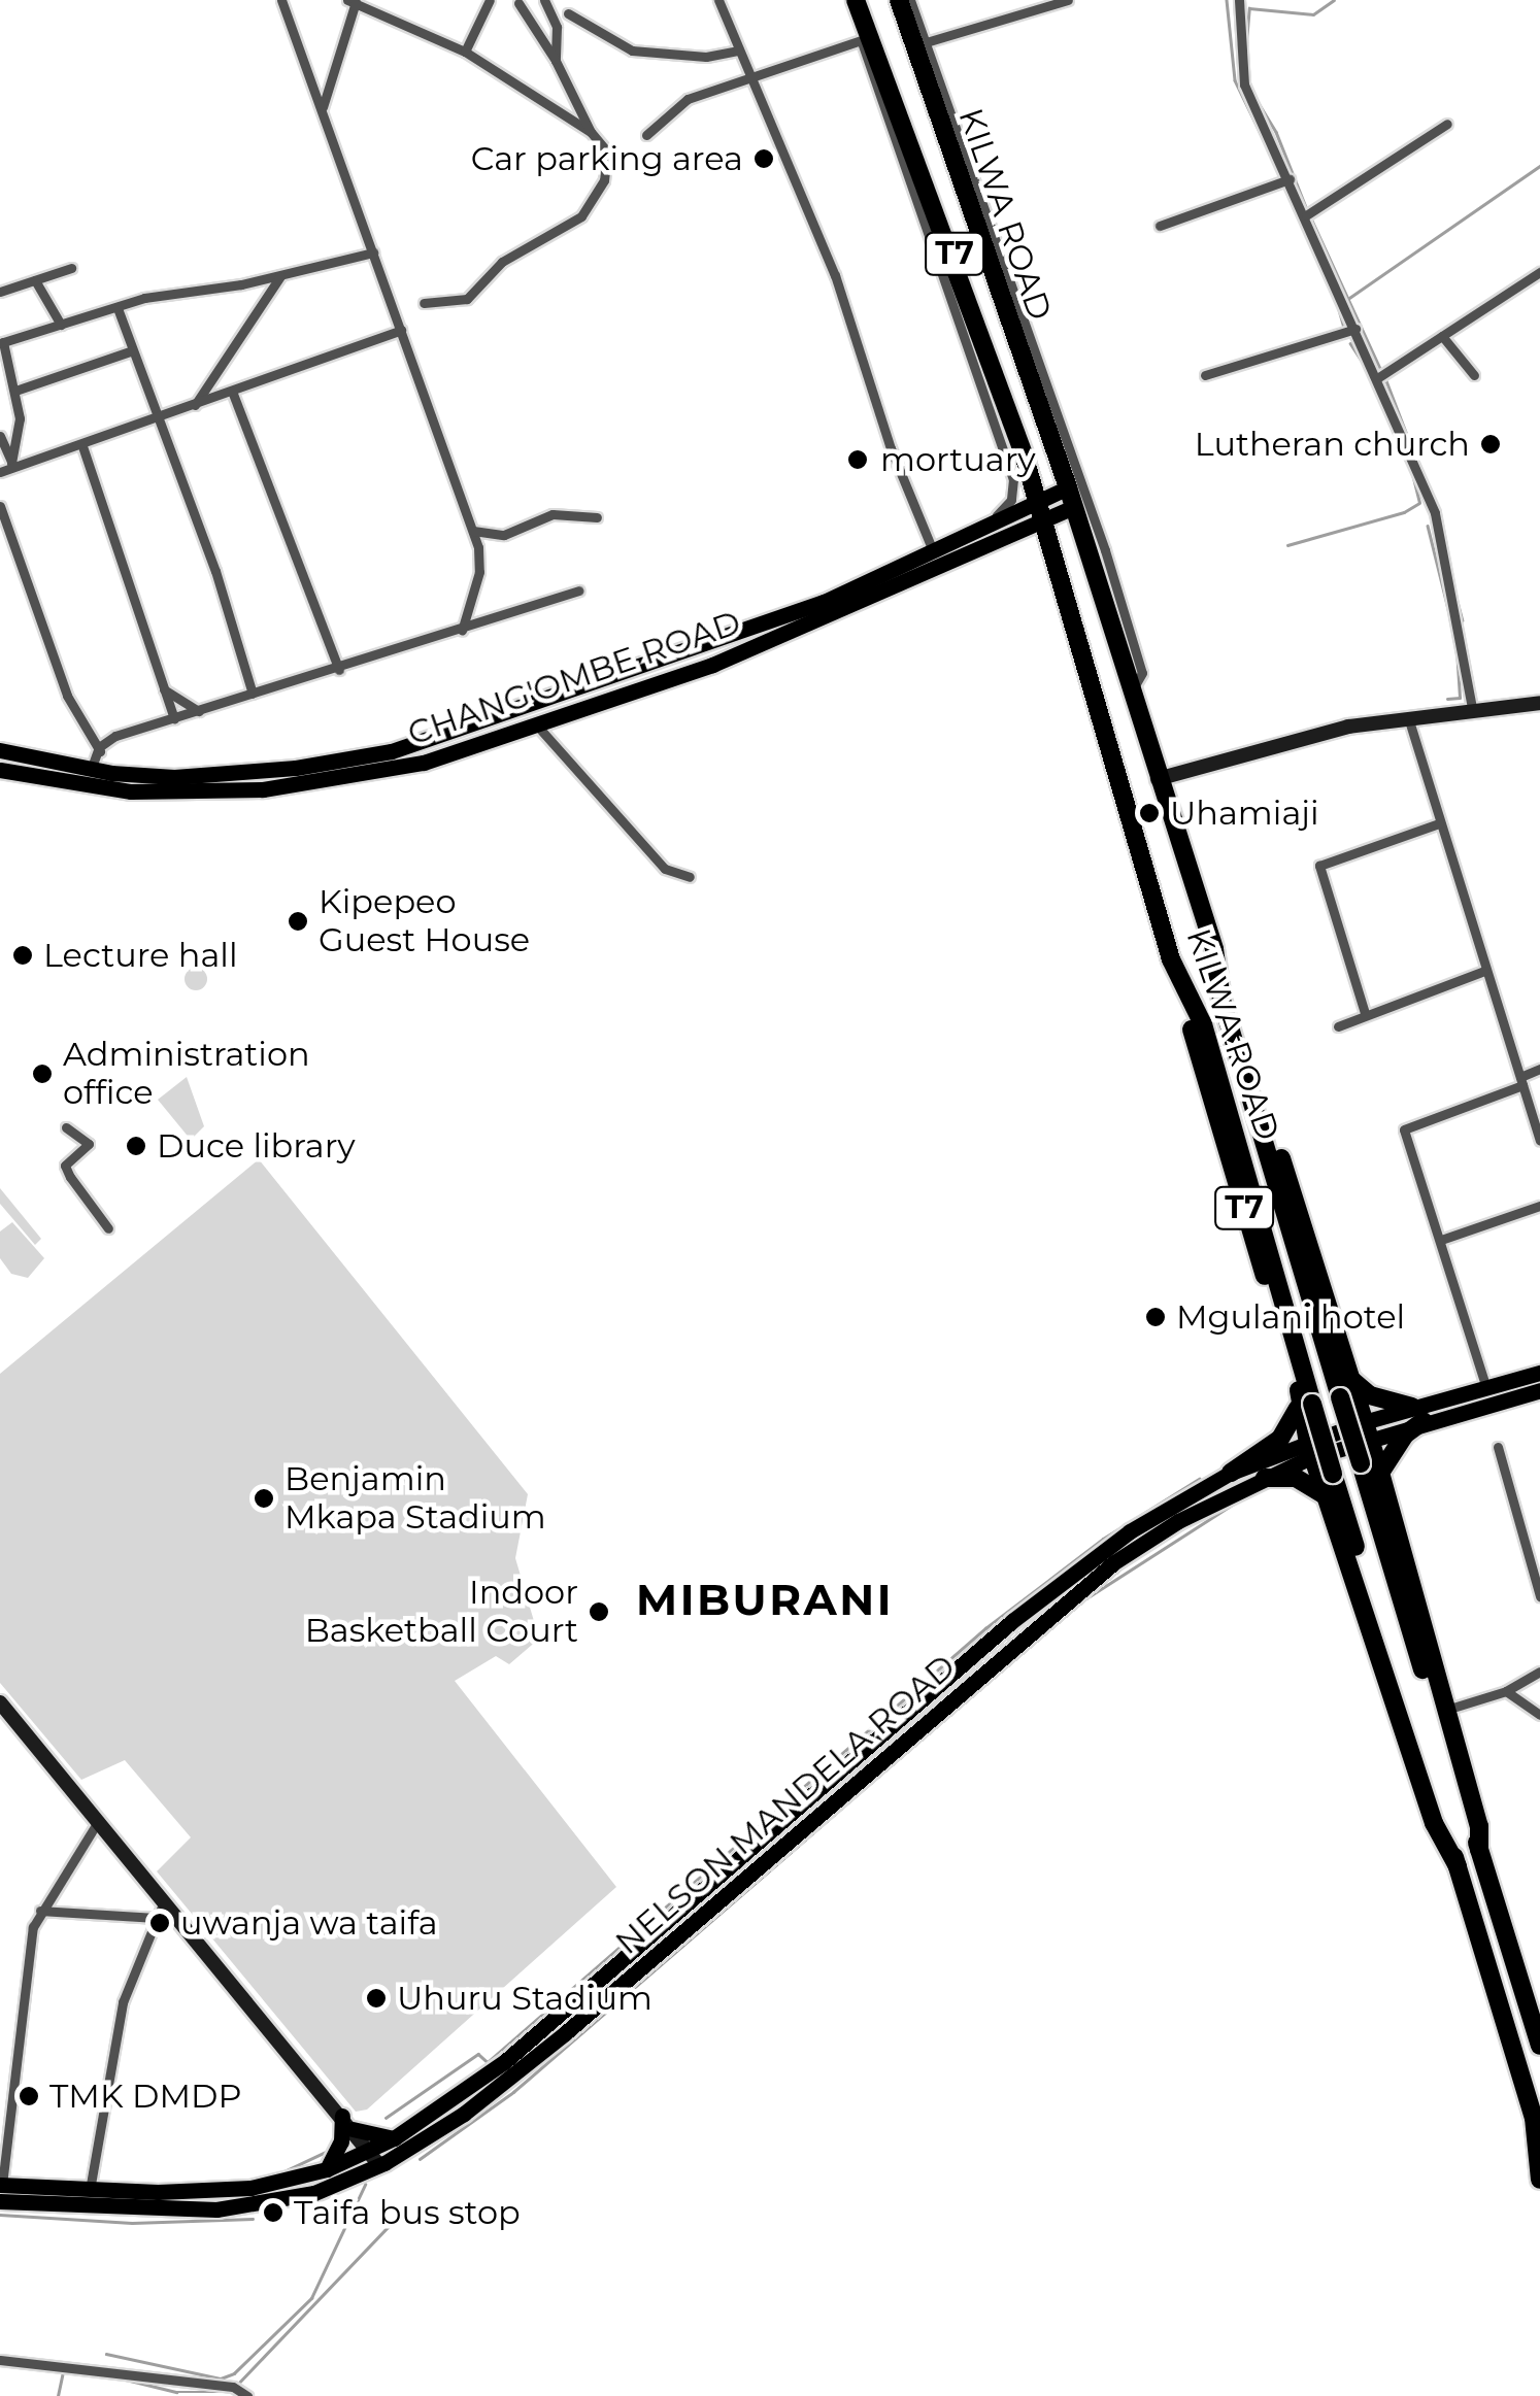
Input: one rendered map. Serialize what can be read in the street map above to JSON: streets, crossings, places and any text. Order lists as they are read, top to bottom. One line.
{"streets":{"highway":["KILWA ROAD","T7"],"main road":["CHANG'OMBE ROAD","NELSON MANDELA ROAD"]},"crossings":[["KILWA ROAD","T7"],["KILWA ROAD","CHANG'OMBE ROAD"],["T7","NELSON MANDELA ROAD"]],"districts":["MIBURANI"],"places":["Car parking area","Lutheran church","mortuary","Uhamiaji","Kipepeo Guest House","Lecture hall","Administration office","Duce library","Mgulani hotel","Benjamin Mkapa Stadium","Indoor Basketball Court","uwanja wa taifa","Uhuru Stadium","TMK DMDP","Taifa bus stop"]}
